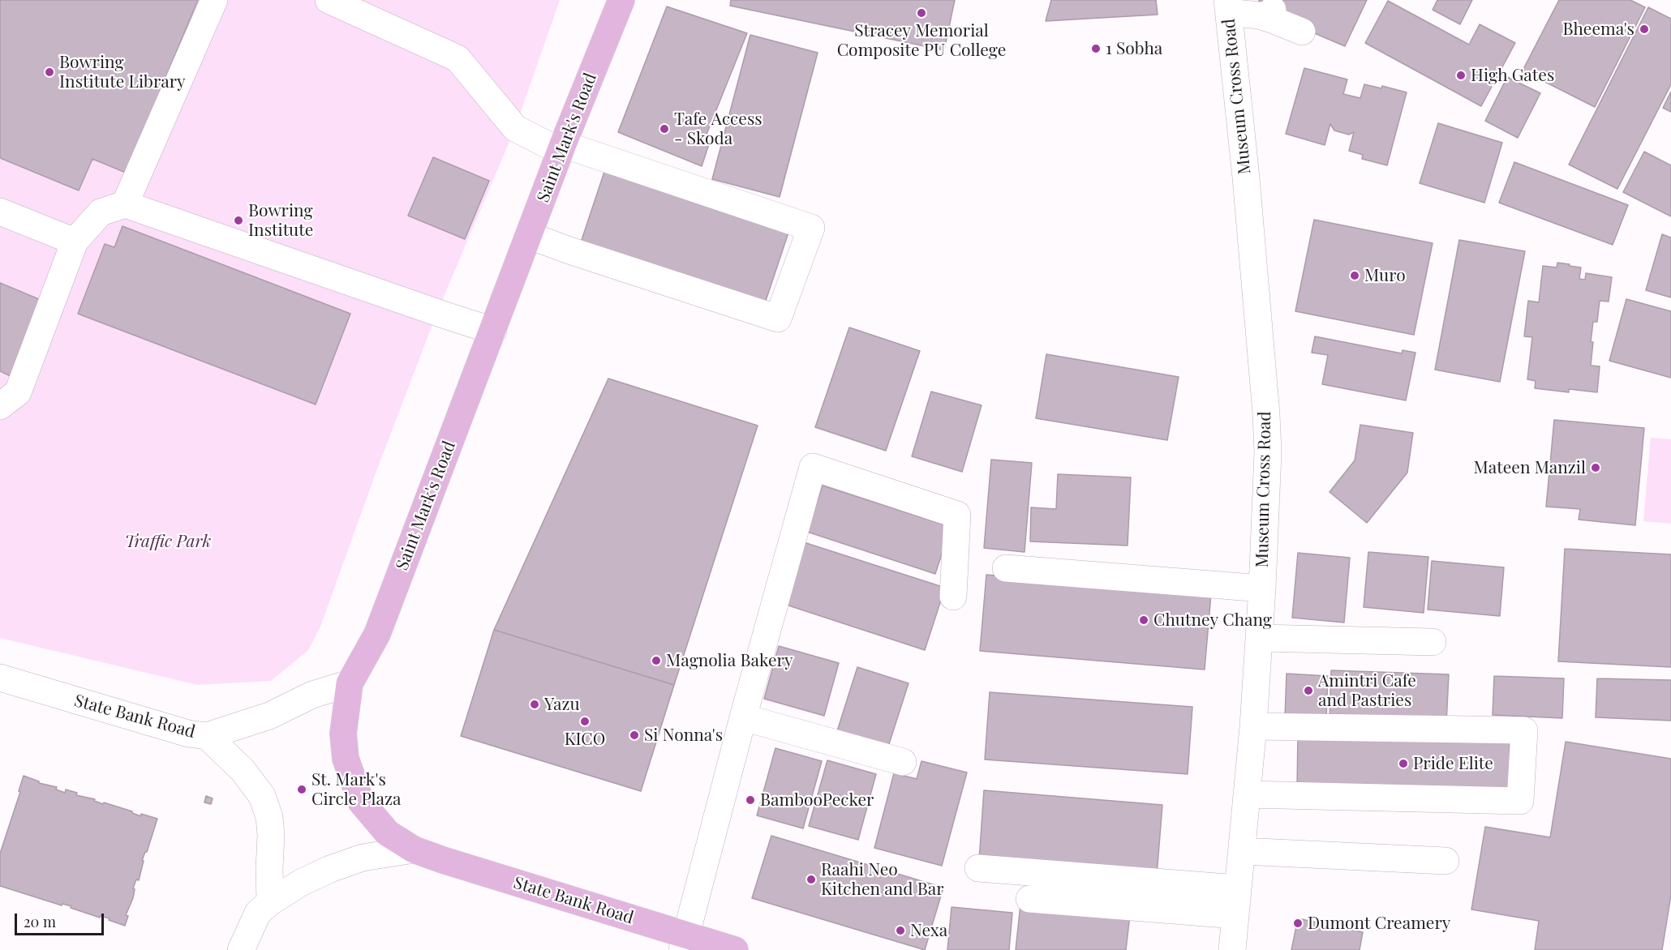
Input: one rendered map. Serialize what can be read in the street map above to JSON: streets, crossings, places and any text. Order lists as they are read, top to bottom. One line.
{"streets":{"main road":["Saint Mark's Road","State Bank Road"],"street":["Museum Cross Road"]},"crossings":[["Saint Mark's Road","State Bank Road"]],"parks":["Traffic Park"],"places":["Stracey Memorial Composite PU College","Bheema's","1 Sobha","Bowring Institute Library","High Gates","Tafe Access - Skoda","Bowring Institute","Muro","Mateen Manzil","Chutney Chang","Magnolia Bakery","Amintri Cafe and Pastries","Yazu","KICO","Si Nonna's","Pride Elite","St. Mark's Circle Plaza","BambooPecker","Raahi Neo Kitchen and Bar","Dumont Creamery","Nexa"],"scale_bar":"20 m"}
